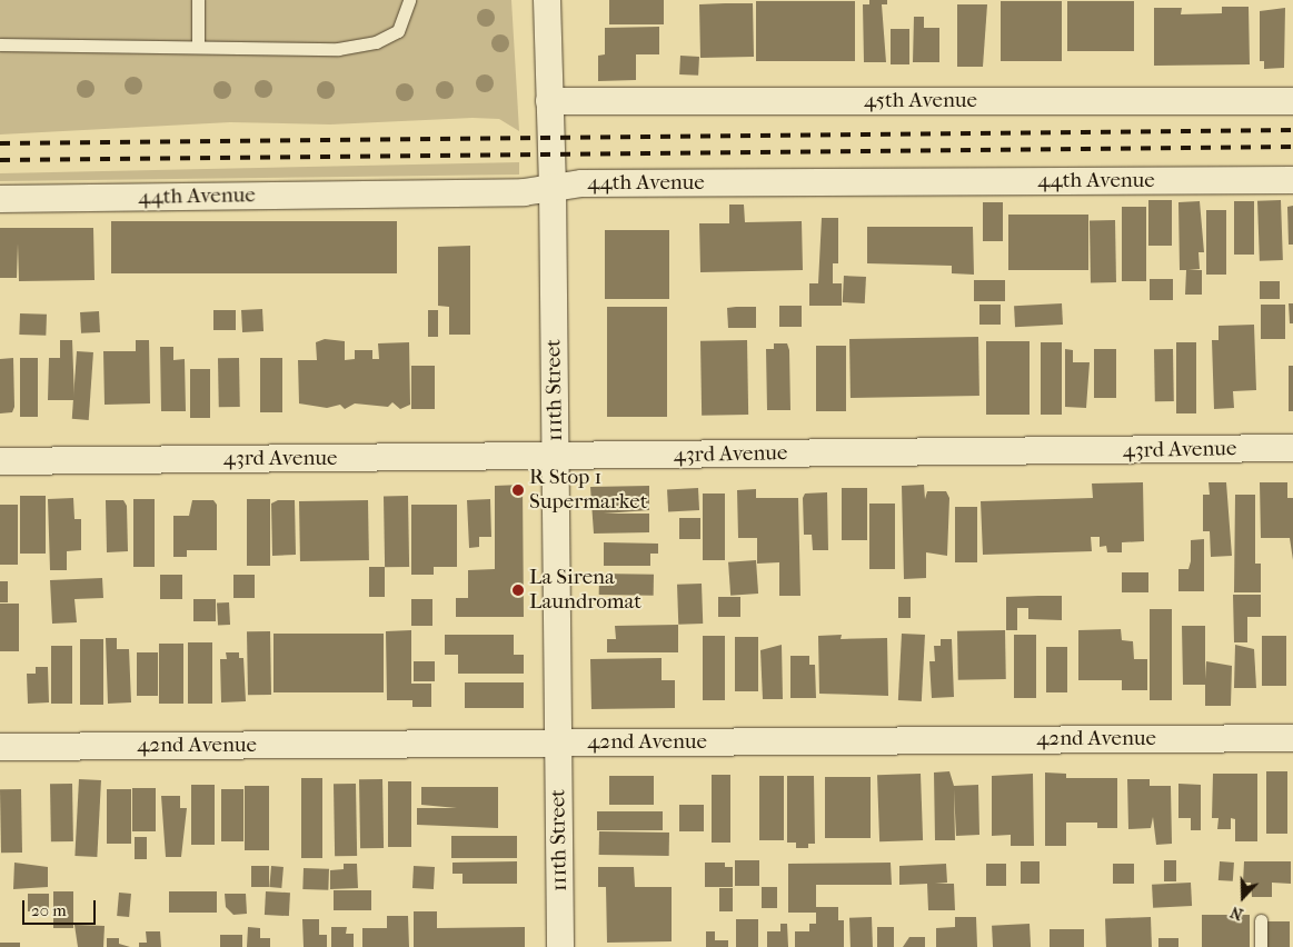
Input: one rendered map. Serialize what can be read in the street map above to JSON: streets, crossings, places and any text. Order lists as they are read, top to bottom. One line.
{"streets":{"street":["45th Avenue","44th Avenue","111th Street","43rd Avenue","42nd Avenue"]},"crossings":[["45th Avenue","111th Street"],["44th Avenue","111th Street"],["111th Street","43rd Avenue"],["111th Street","42nd Avenue"]],"places":["R Stop 1 Supermarket","La Sirena Laundromat"],"scale_bar":"20 m","north":"bottom"}
